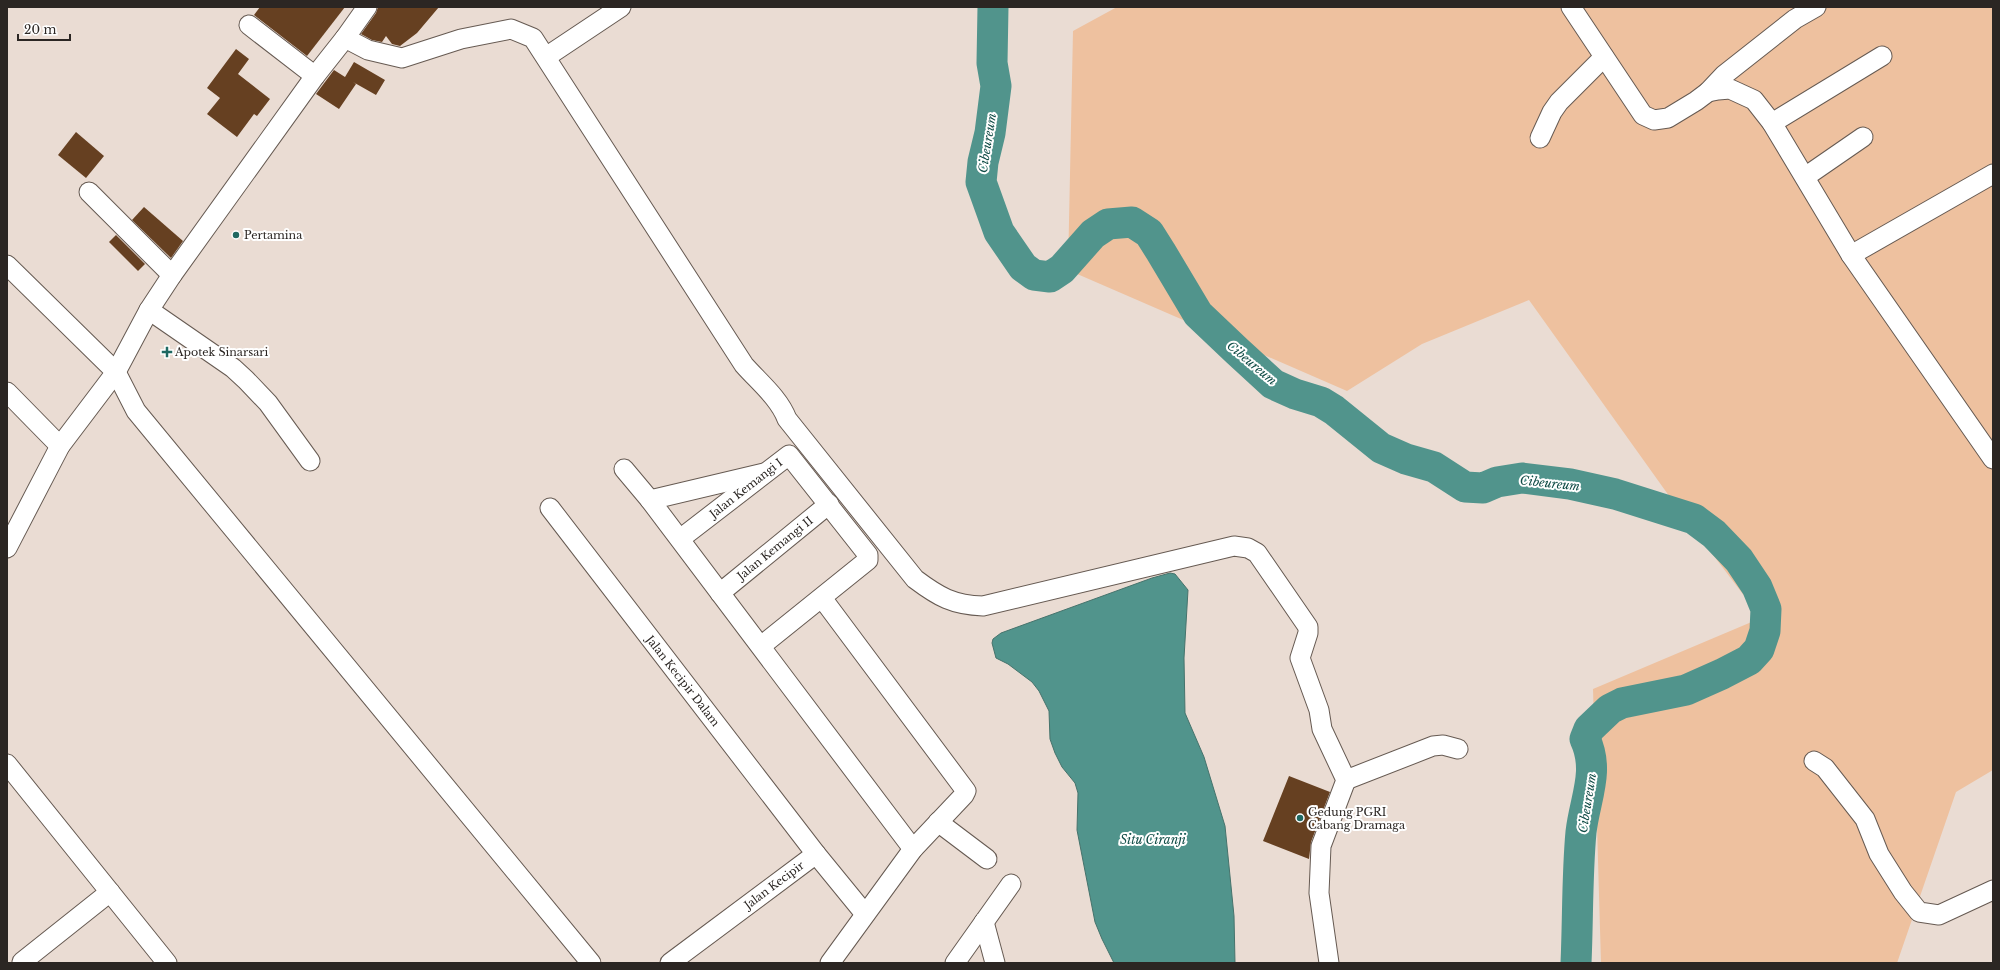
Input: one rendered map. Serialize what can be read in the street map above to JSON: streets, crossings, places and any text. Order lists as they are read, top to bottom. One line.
{"streets":{"street":["Jalan Kemangi I","Jalan Kemangi II","Jalan Kecipir Dalam","Jalan Kecipir"]},"crossings":[["Jalan Kemangi I","Jalan Kemangi II"],["Jalan Kecipir Dalam","Jalan Kecipir"]],"water":["Cibeureum","Situ Ciranji"],"places":{"other":["Pertamina","Gedung PGRI Cabang Dramaga"],"health":["Apotek Sinarsari"]},"scale_bar":"20 m"}
